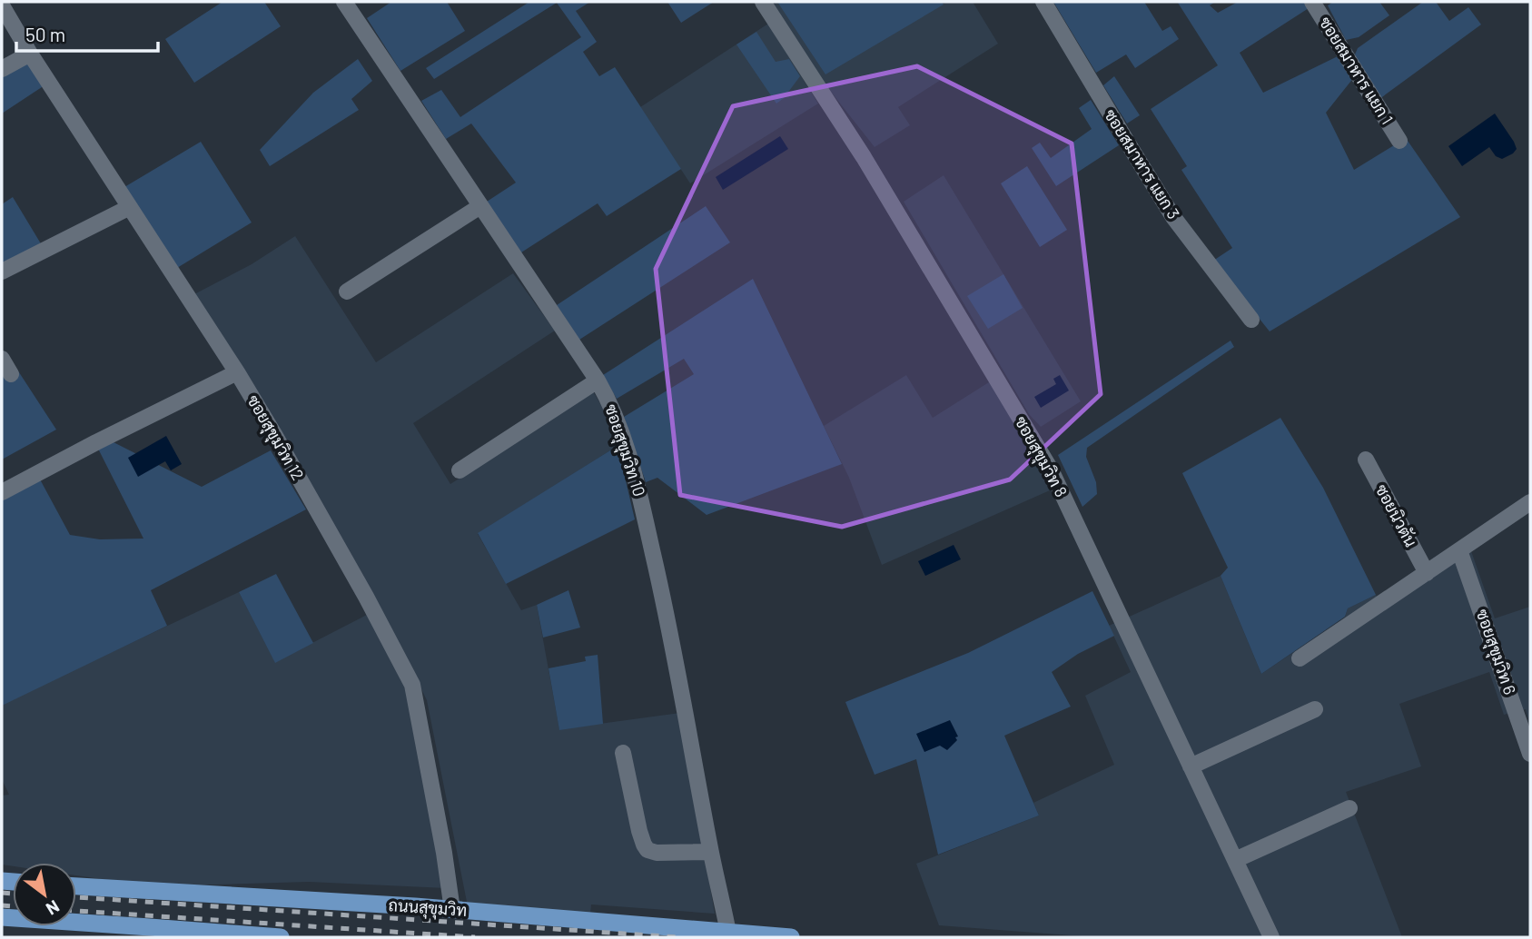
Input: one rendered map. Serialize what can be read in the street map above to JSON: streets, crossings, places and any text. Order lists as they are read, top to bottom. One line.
{"streets":{"main road":["ถนนสุขุมวิท"],"street":["ซอยสมาหาร แยก 1","ซอยสมาหาร แยก 3","ซอยสุขุมวิท 12","ซอยสุขุมวิท 10","ซอยสุขุมวิท 8","ซอยนิวตัน","ซอยสุขุมวิท 6"]},"crossings":[["ซอยสุขุมวิท 12","ถนนสุขุมวิท"],["ซอยสุขุมวิท 10","ถนนสุขุมวิท"]],"scale_bar":"50 m","north":"bottom right"}
